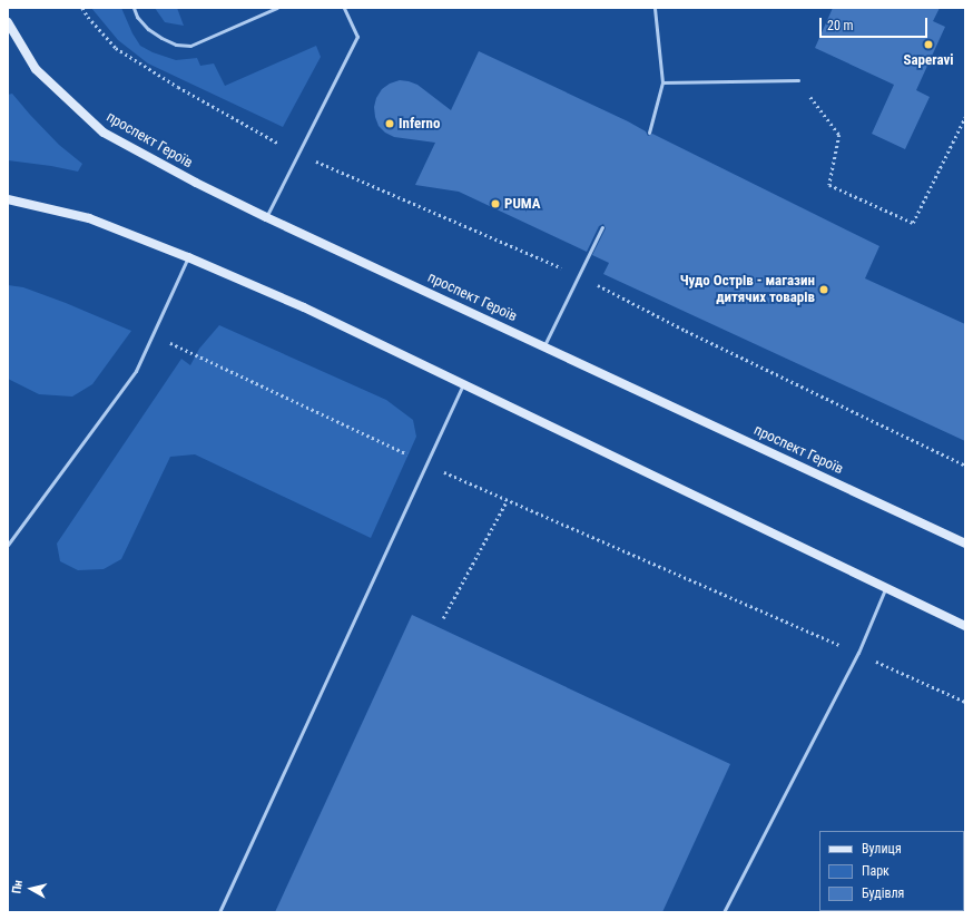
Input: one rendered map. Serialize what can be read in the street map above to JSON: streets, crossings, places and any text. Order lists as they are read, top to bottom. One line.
{"streets":{"main road":["проспект Героїв"]},"places":["Saperavi","Inferno","PUMA","Чудо Острів - магазин дитячих товарів"],"legend":["Вулиця","Парк","Будівля"],"scale_bar":"20 m","north":"left"}
